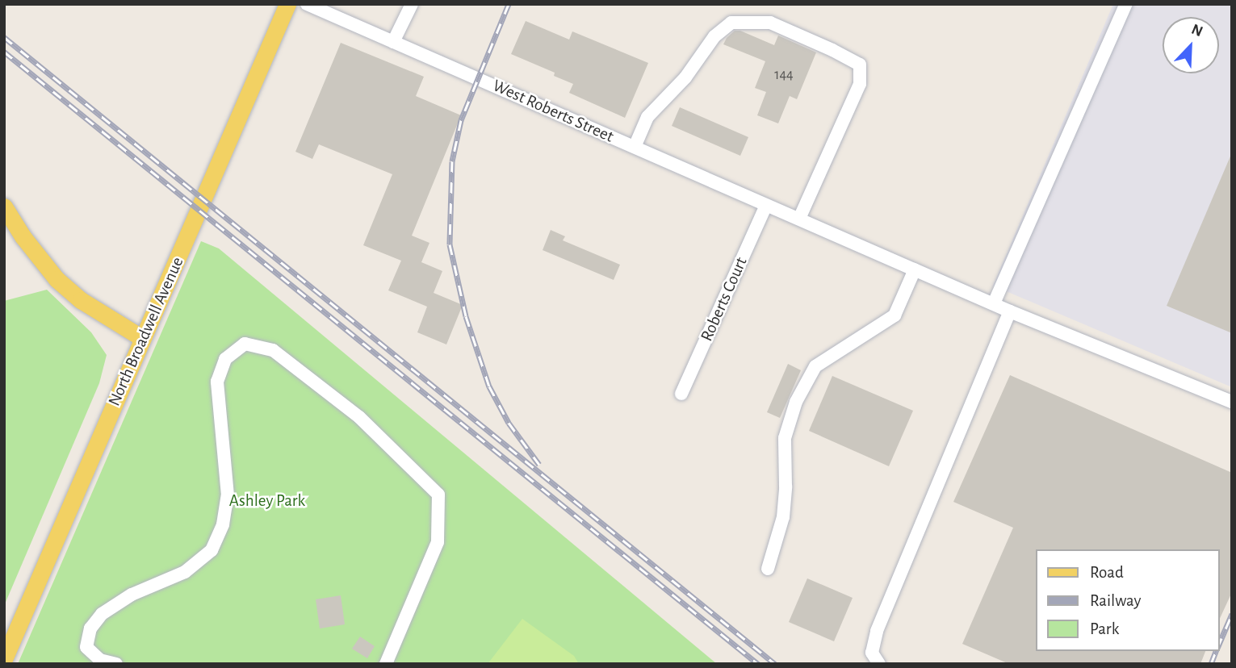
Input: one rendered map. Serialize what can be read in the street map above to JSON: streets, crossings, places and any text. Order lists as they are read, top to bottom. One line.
{"streets":{"main road":["North Broadwell Avenue"],"street":["West Roberts Street","Roberts Court"]},"crossings":[["West Roberts Street","Roberts Court"]],"parks":["Ashley Park"],"house_numbers":["144"],"legend":["Road","Railway","Park"],"north":"top right"}
